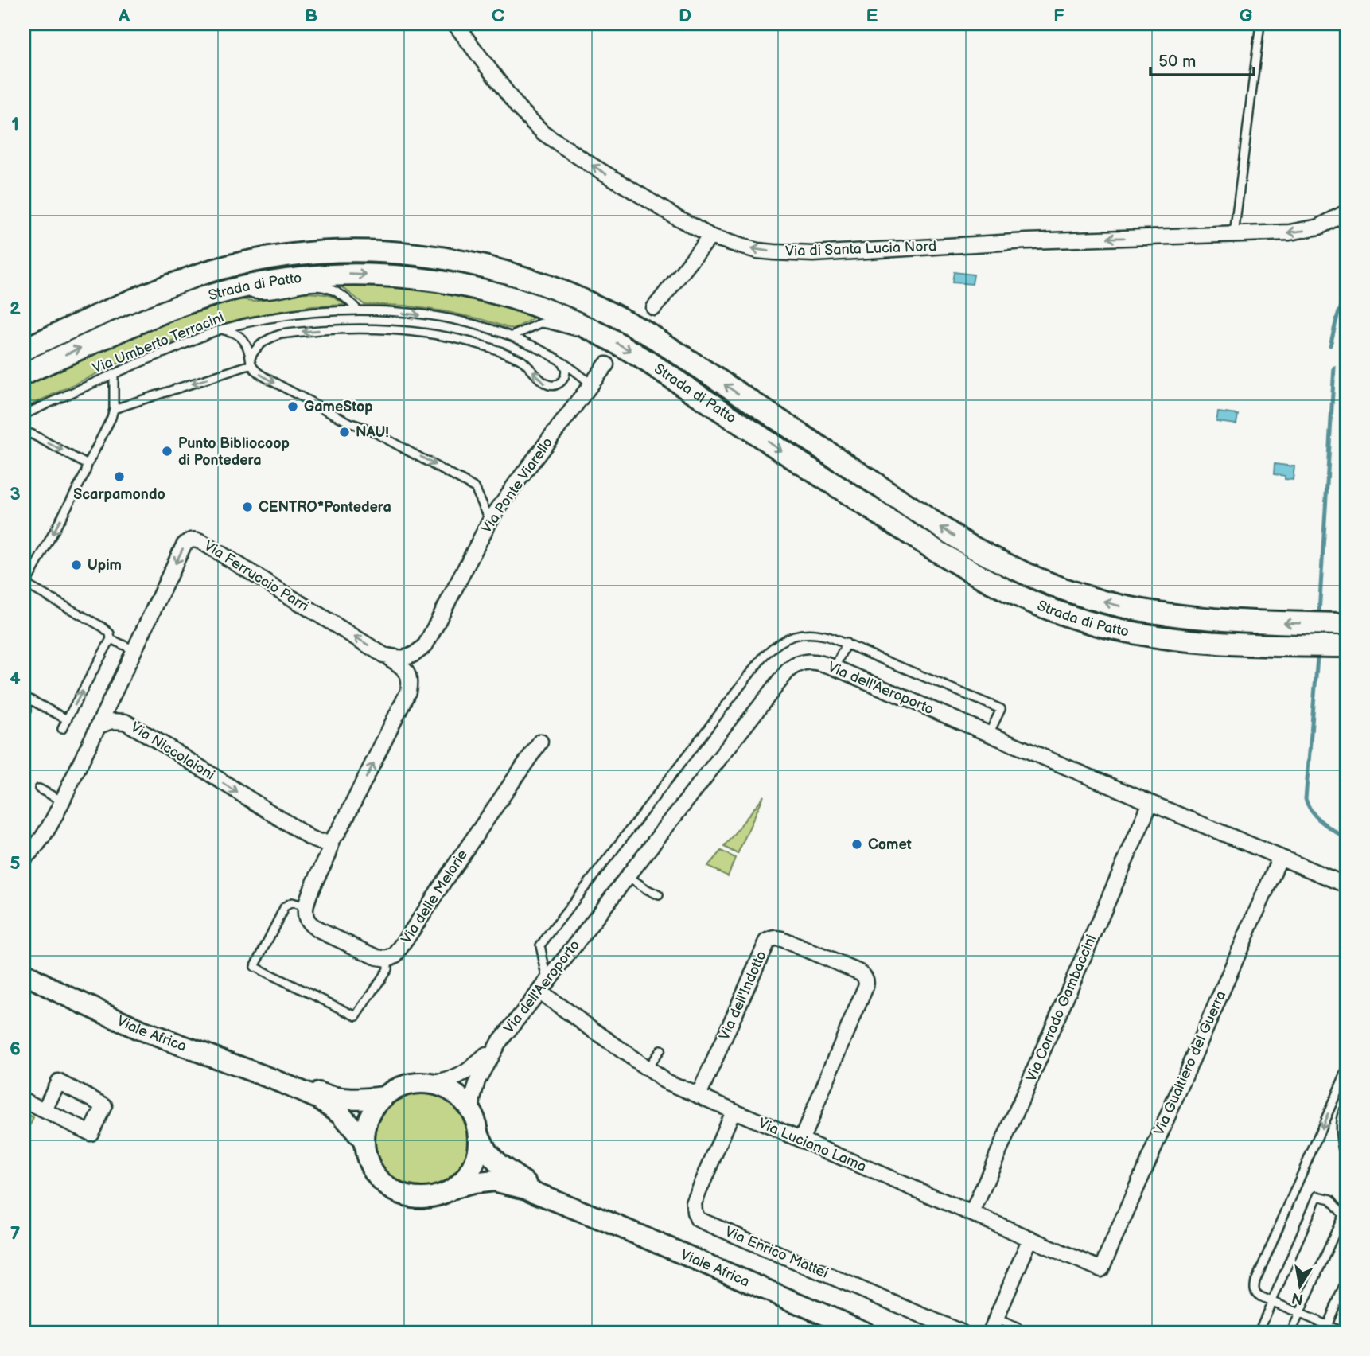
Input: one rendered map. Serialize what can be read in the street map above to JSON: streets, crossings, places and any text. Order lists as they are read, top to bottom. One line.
{"streets":{"main road":["Strada di Patto"],"street":["Via di Santa Lucia Nord","Via Ponte Viarello","Via Ferruccio Parri","Via dell'Aeroporto","Via Niccolaioni","Via delle Melorie","Via dell'Indotto","Via Corrado Gambaccini","Viale Africa","Via Gualtiero del Guerra","Via Luciano Lama","Via Enrico Mattei"],"lane":["Via Umberto Terracini"]},"crossings":[["Via Umberto Terracini","Via Ponte Viarello"],["Via Ponte Viarello","Via Ferruccio Parri"],["Via Ferruccio Parri","Via Niccolaioni"],["Via dell'Aeroporto","Via Corrado Gambaccini"],["Via dell'Aeroporto","Viale Africa"],["Via dell'Aeroporto","Via Gualtiero del Guerra"],["Via dell'Aeroporto","Via Luciano Lama"],["Via dell'Indotto","Via Luciano Lama"],["Via Corrado Gambaccini","Via Luciano Lama"],["Via Gualtiero del Guerra","Via Luciano Lama"],["Via Luciano Lama","Via Enrico Mattei"]],"one_way":["Via di Santa Lucia Nord","Via Niccolaioni"],"places":["GameStop","NAU!","Punto Bibliocoop di Pontedera","Scarpamondo","CENTRO*Pontedera","Upim","Comet"],"scale_bar":"50 m","north":"bottom","grid":{"columns":["A","B","C","D","E","F","G"],"rows":["1","2","3","4","5","6","7"]}}
